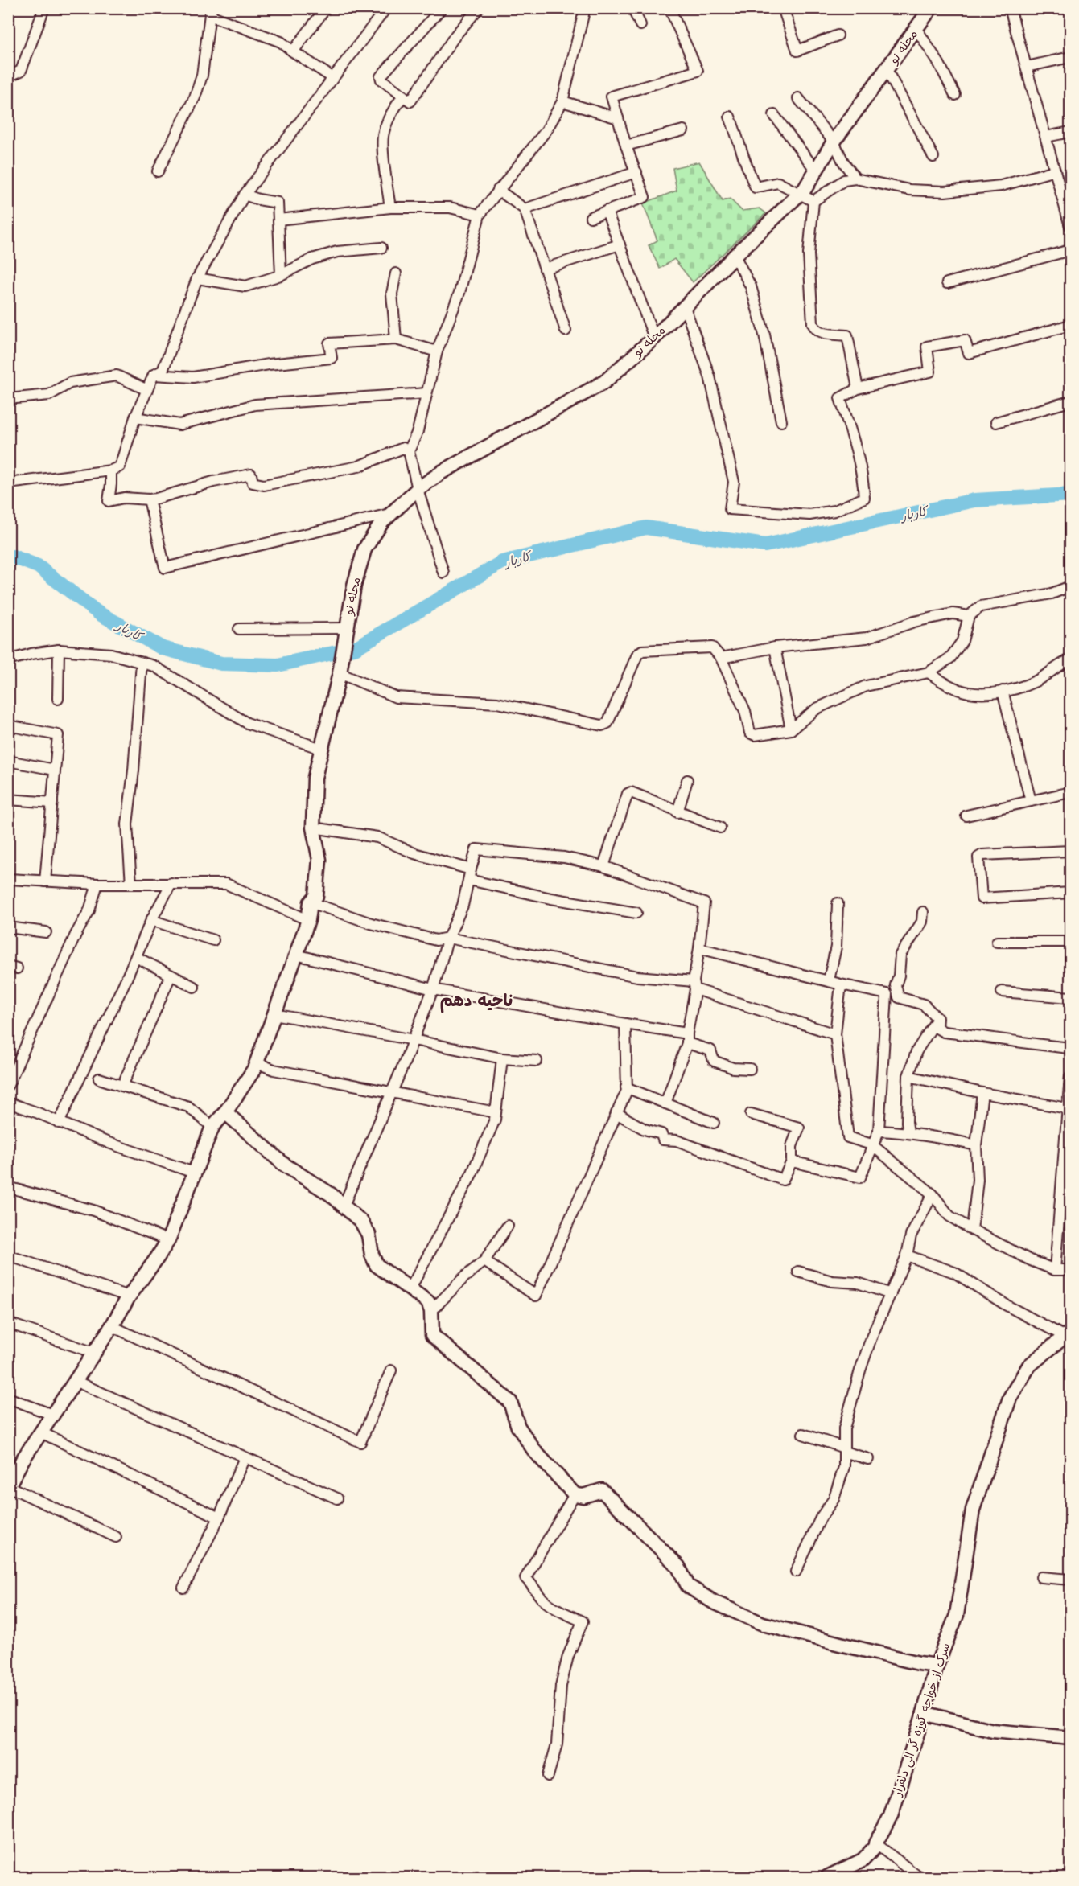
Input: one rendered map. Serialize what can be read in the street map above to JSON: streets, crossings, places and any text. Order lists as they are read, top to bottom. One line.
{"streets":{"street":["محله نو","سرک از خواجه گوزه گر الی دلقرار"]},"districts":["ناحیه دهم"],"water":["کاربار"]}
